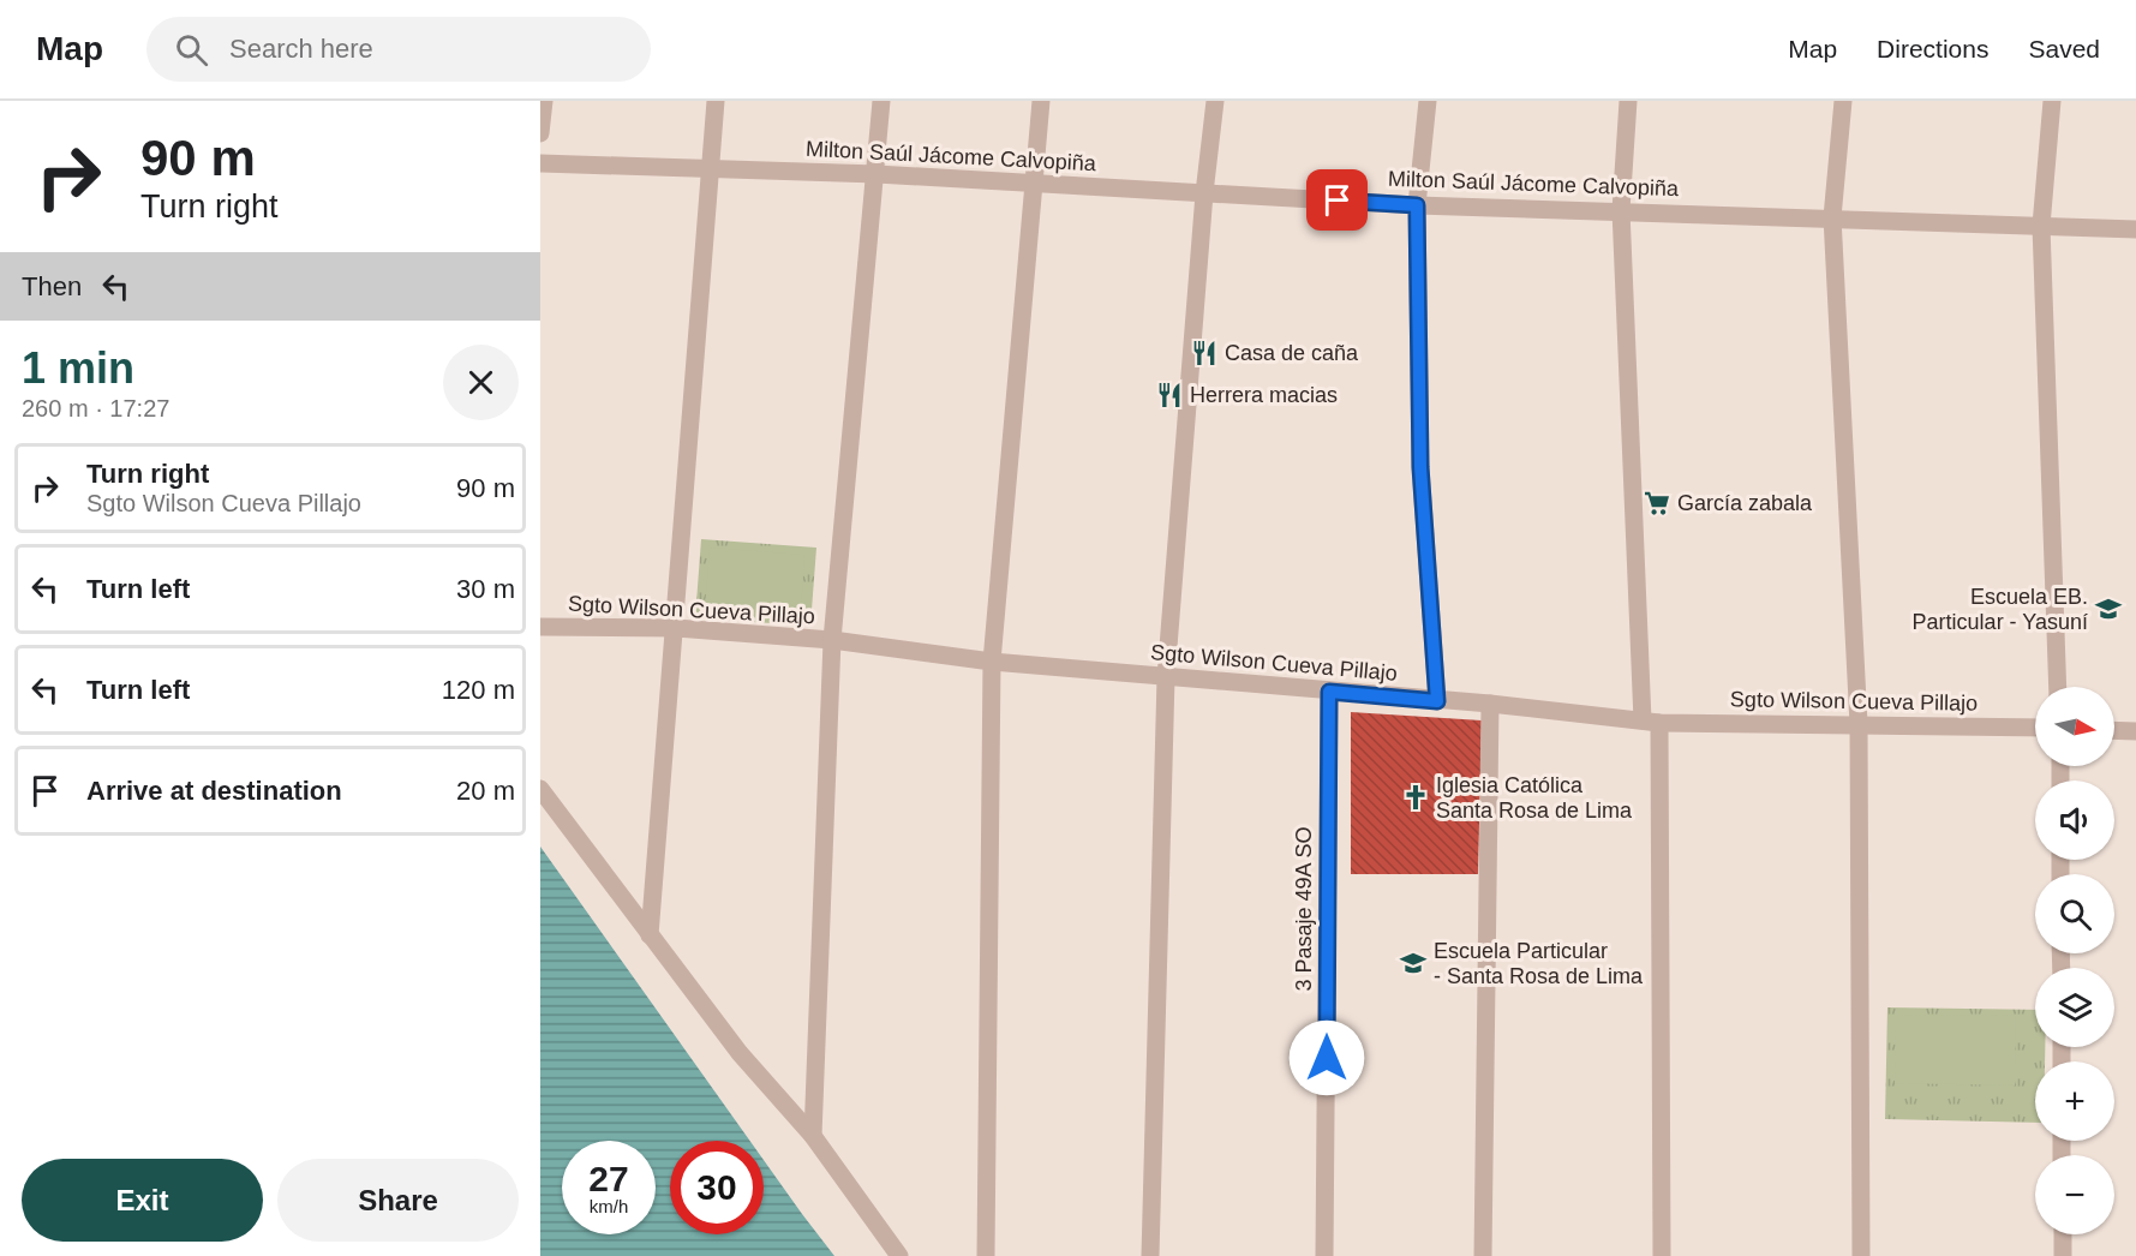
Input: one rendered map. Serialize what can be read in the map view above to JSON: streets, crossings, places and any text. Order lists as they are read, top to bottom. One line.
{"streets":{"street":["Milton Saúl Jácome Calvopiña","Sgto Wilson Cueva Pillajo","3 Pasaje 49A SO"]},"crossings":[["Sgto Wilson Cueva Pillajo","3 Pasaje 49A SO"]],"places":{"restaurant":["Casa de caña","Herrera macias"],"supermarket":["García zabala"],"school or university":["Escuela EB. Particular - Yasuní","Escuela Particular - Santa Rosa de Lima"],"church":["Iglesia Católica Santa Rosa de Lima"]},"north":"right","page":{"header":"Map","search":"Search here","nav":["Map","Directions","Saved"],"turn":["90 m","Turn right"],"then":"Then","heading":["1 min","260 m · 17:27"],"list":[{"name":"Turn right","note":"Sgto Wilson Cueva Pillajo","value":"90 m"},{"name":"Turn left","value":"30 m"},{"name":"Turn left","value":"120 m"},{"name":"Arrive at destination","value":"20 m"}],"map_buttons":["+","−"],"speed":"27 km/h","limit":"30","buttons":["Exit","Share"]}}
